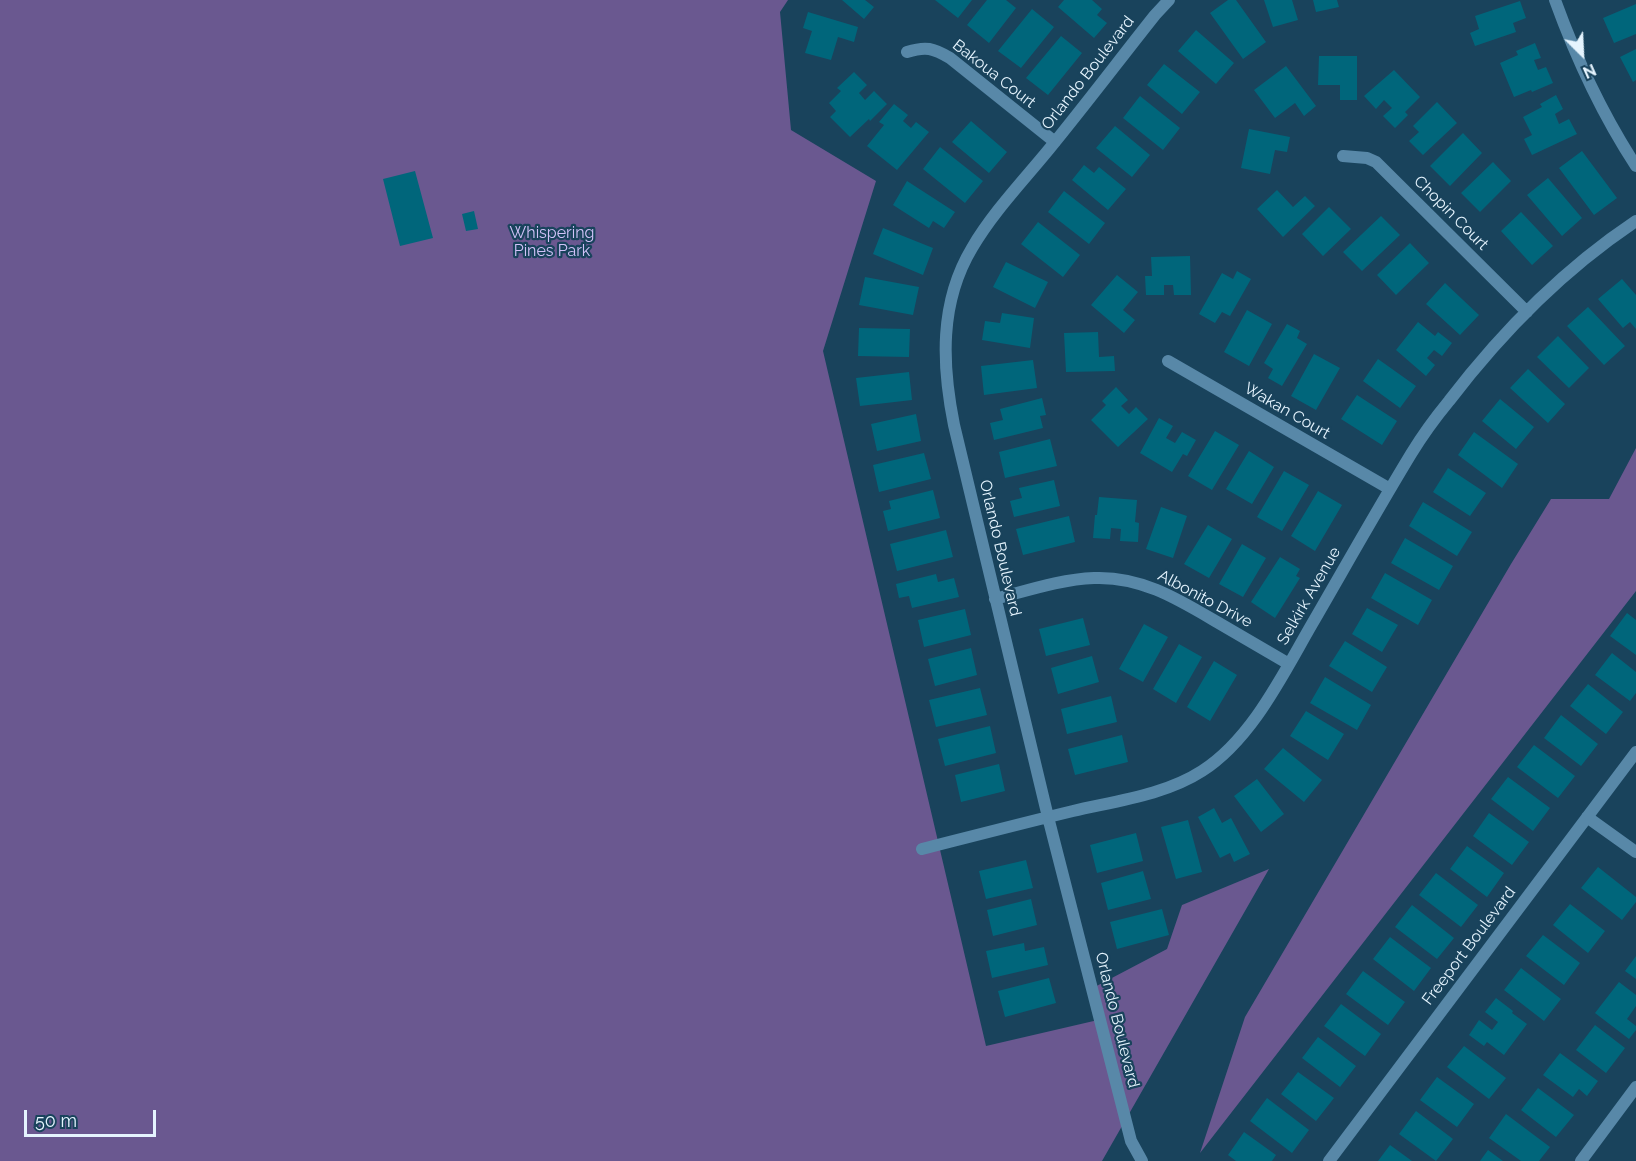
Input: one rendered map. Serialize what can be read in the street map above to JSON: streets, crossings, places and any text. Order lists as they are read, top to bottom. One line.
{"streets":{"street":["Orlando Boulevard","Bakoua Court","Chopin Court","Wakan Court","Selkirk Avenue","Albonito Drive","Freeport Boulevard"]},"crossings":[["Orlando Boulevard","Bakoua Court"],["Orlando Boulevard","Selkirk Avenue"],["Orlando Boulevard","Albonito Drive"],["Chopin Court","Selkirk Avenue"],["Wakan Court","Selkirk Avenue"],["Selkirk Avenue","Albonito Drive"]],"parks":["Whispering Pines Park"],"scale_bar":"50 m","north":"bottom right"}
